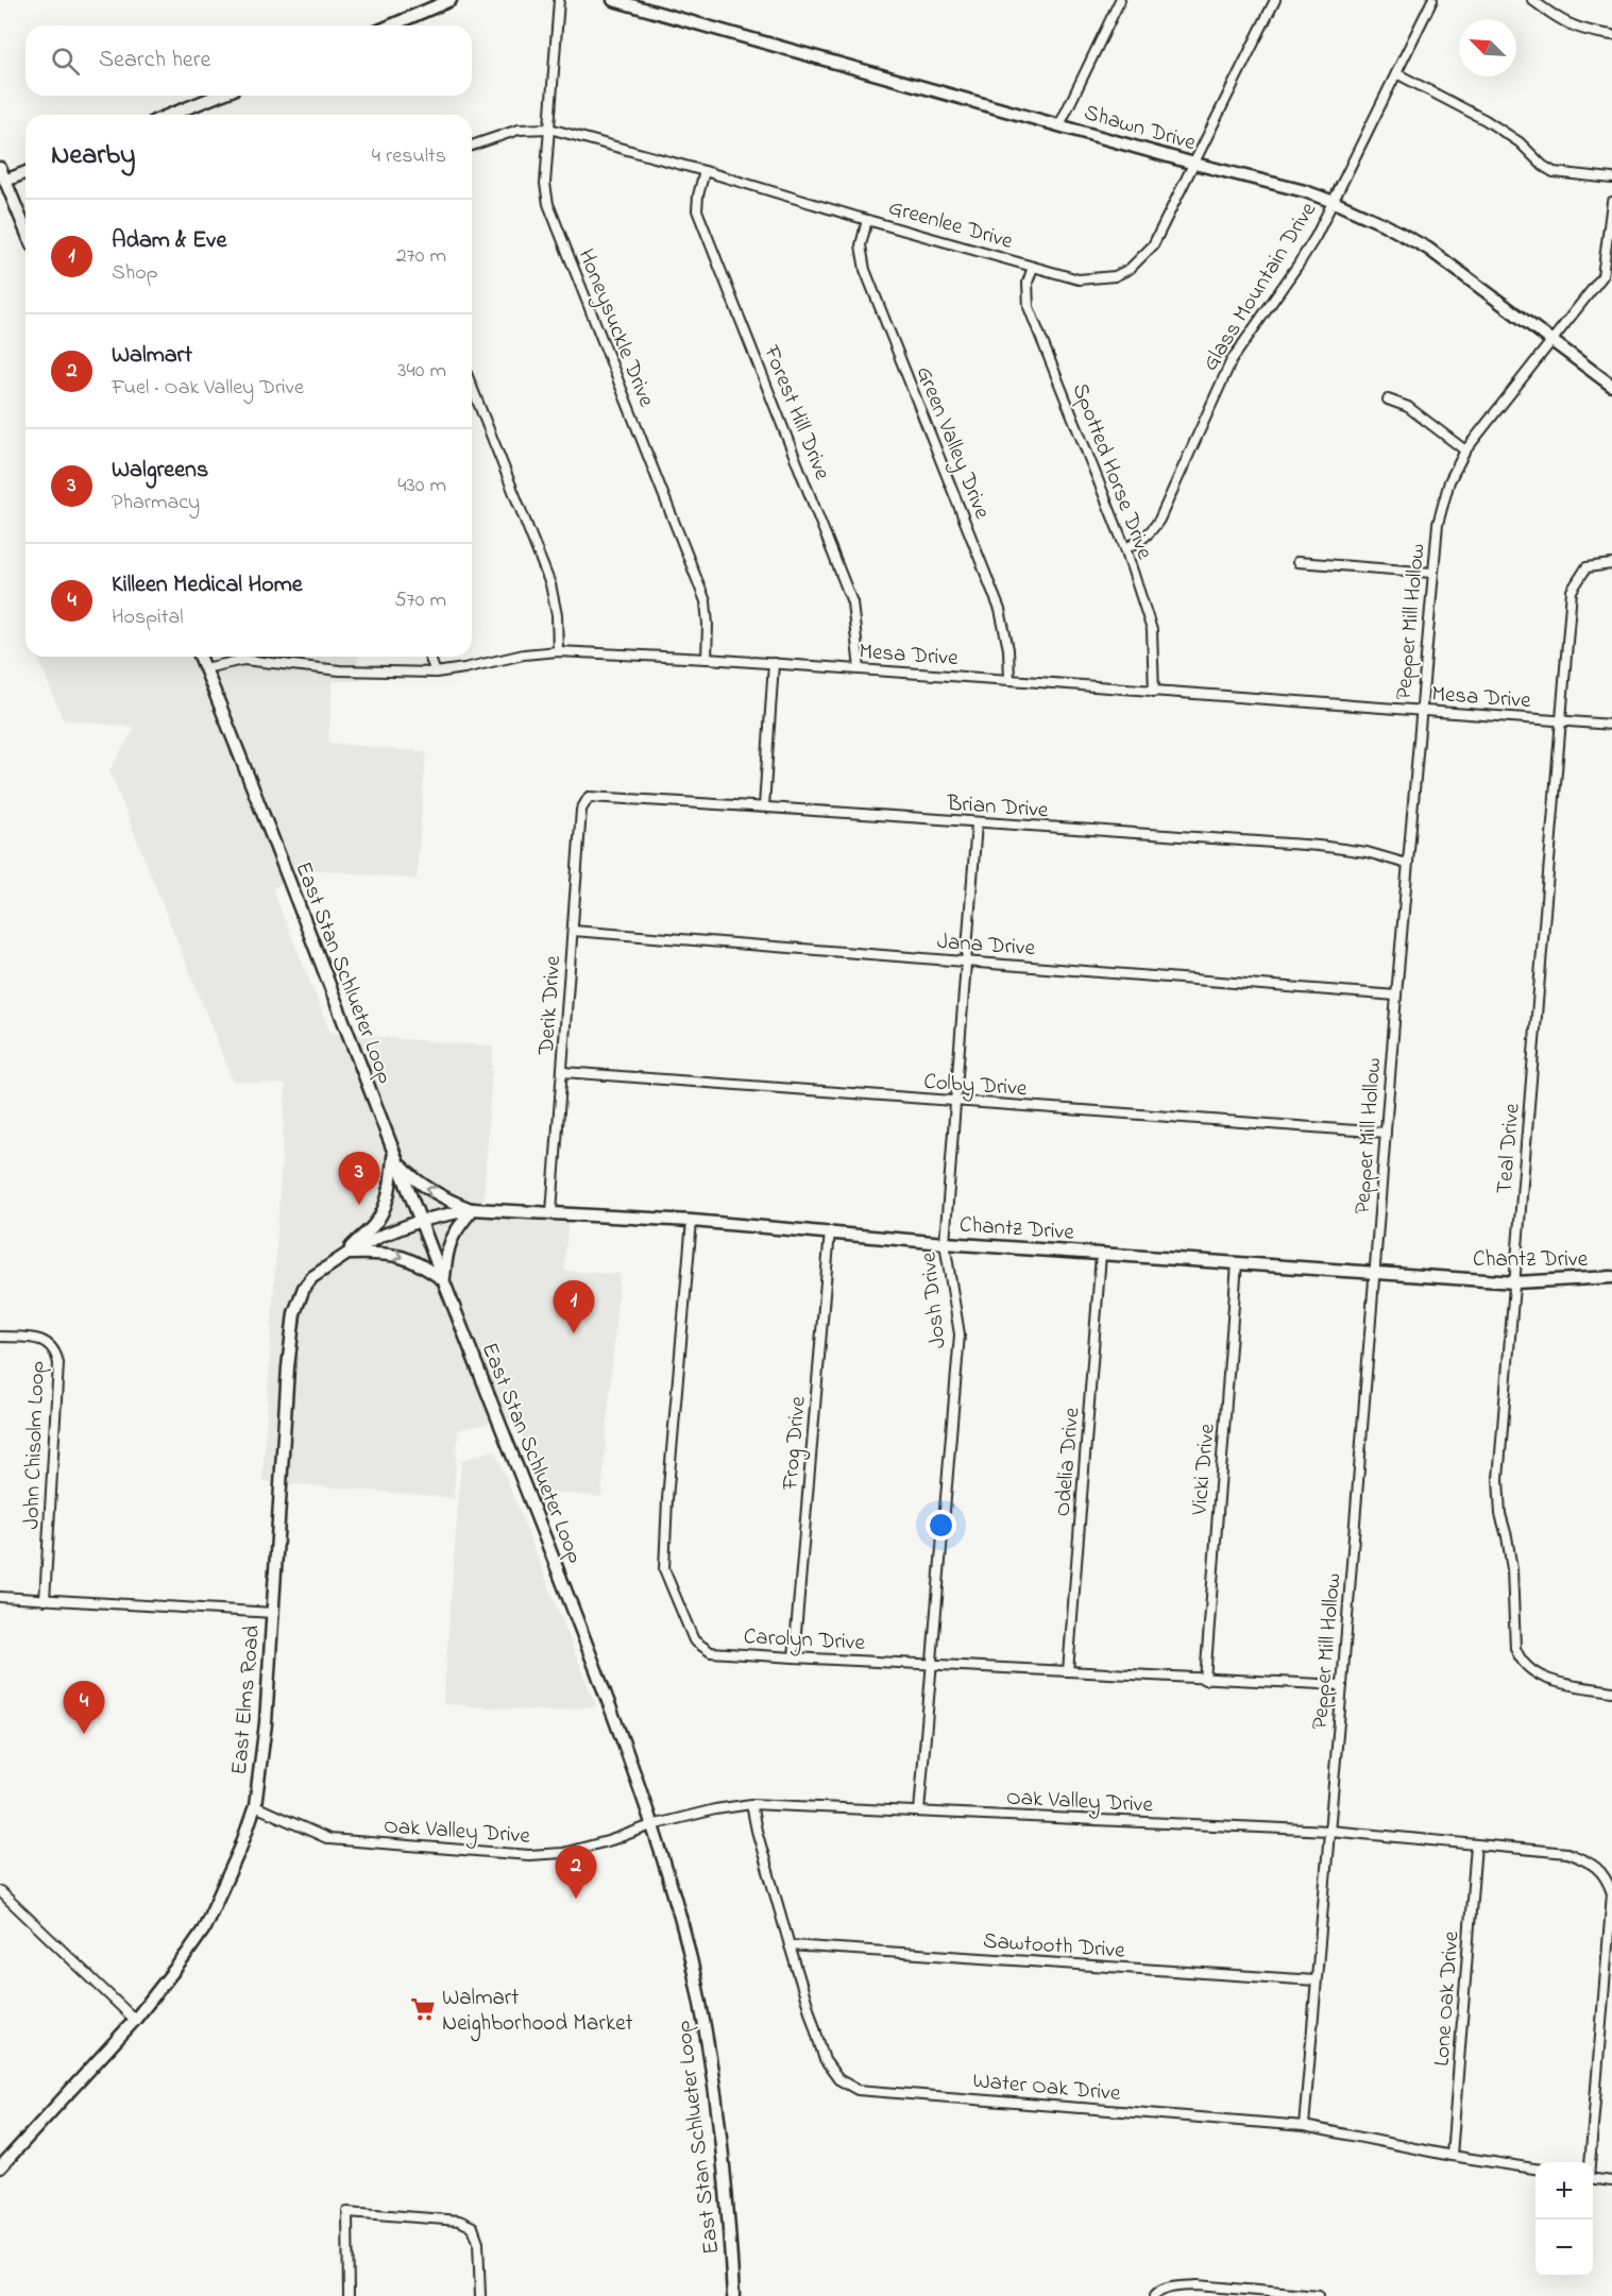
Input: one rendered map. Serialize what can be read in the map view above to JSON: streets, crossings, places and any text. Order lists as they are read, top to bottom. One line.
{"streets":{"main road":["Shawn Drive","East Stan Schlueter Loop","Chantz Drive","East Elms Road"],"street":["Greenlee Drive","Glass Mountain Drive","Honeysuckle Drive","Forest Hill Drive","Green Valley Drive","Spotted Horse Drive","Pepper Mill Hollow","Mesa Drive","Brian Drive","Jana Drive","Derik Drive","Colby Drive","Teal Drive","Josh Drive","Frog Drive","John Chisolm Loop","Odelia Drive","Vicki Drive","Carolyn Drive","Oak Valley Drive","Sawtooth Drive","Lone Oak Drive","Water Oak Drive"]},"crossings":[["Shawn Drive","Greenlee Drive"],["Shawn Drive","Glass Mountain Drive"],["Shawn Drive","Pepper Mill Hollow"],["Greenlee Drive","Honeysuckle Drive"],["Greenlee Drive","Forest Hill Drive"],["Greenlee Drive","Green Valley Drive"],["Greenlee Drive","Spotted Horse Drive"],["Glass Mountain Drive","Spotted Horse Drive"],["Honeysuckle Drive","Mesa Drive"],["Forest Hill Drive","Mesa Drive"],["Green Valley Drive","Mesa Drive"],["Spotted Horse Drive","Mesa Drive"],["Pepper Mill Hollow","Mesa Drive"],["Pepper Mill Hollow","Brian Drive"],["Pepper Mill Hollow","Jana Drive"],["Pepper Mill Hollow","Colby Drive"],["Pepper Mill Hollow","Chantz Drive"],["Pepper Mill Hollow","Carolyn Drive"],["Pepper Mill Hollow","Oak Valley Drive"],["Pepper Mill Hollow","Sawtooth Drive"],["Pepper Mill Hollow","Water Oak Drive"],["Mesa Drive","East Stan Schlueter Loop"],["Mesa Drive","Teal Drive"],["Brian Drive","Derik Drive"],["Brian Drive","Josh Drive"],["Jana Drive","Derik Drive"],["Jana Drive","Josh Drive"],["East Stan Schlueter Loop","Chantz Drive"],["East Stan Schlueter Loop","East Elms Road"],["East Stan Schlueter Loop","Oak Valley Drive"],["Derik Drive","Colby Drive"],["Derik Drive","Chantz Drive"],["Colby Drive","Josh Drive"],["Teal Drive","Chantz Drive"],["Chantz Drive","Josh Drive"],["Chantz Drive","Frog Drive"],["Chantz Drive","Odelia Drive"],["Chantz Drive","Vicki Drive"],["Chantz Drive","Carolyn Drive"],["Chantz Drive","East Elms Road"],["Josh Drive","Carolyn Drive"],["Josh Drive","Oak Valley Drive"],["Frog Drive","Carolyn Drive"],["Odelia Drive","Carolyn Drive"],["Vicki Drive","Carolyn Drive"],["East Elms Road","Oak Valley Drive"],["Oak Valley Drive","Lone Oak Drive"],["Oak Valley Drive","Water Oak Drive"],["Sawtooth Drive","Water Oak Drive"],["Lone Oak Drive","Water Oak Drive"]],"places":{"supermarket":["Walmart Neighborhood Market"]},"north":"top left","page":{"search":"Search here","heading":["Nearby","4 results"],"list":[{"mark":"1","name":"Adam & Eve","note":"Shop","value":"270 m"},{"mark":"2","name":"Walmart","note":"Fuel · Oak Valley Drive","value":"340 m"},{"mark":"3","name":"Walgreens","note":"Pharmacy","value":"430 m"},{"mark":"4","name":"Killeen Medical Home","note":"Hospital","value":"570 m"}],"pins":["3","1","4","2"],"map_buttons":["+","−"]}}
